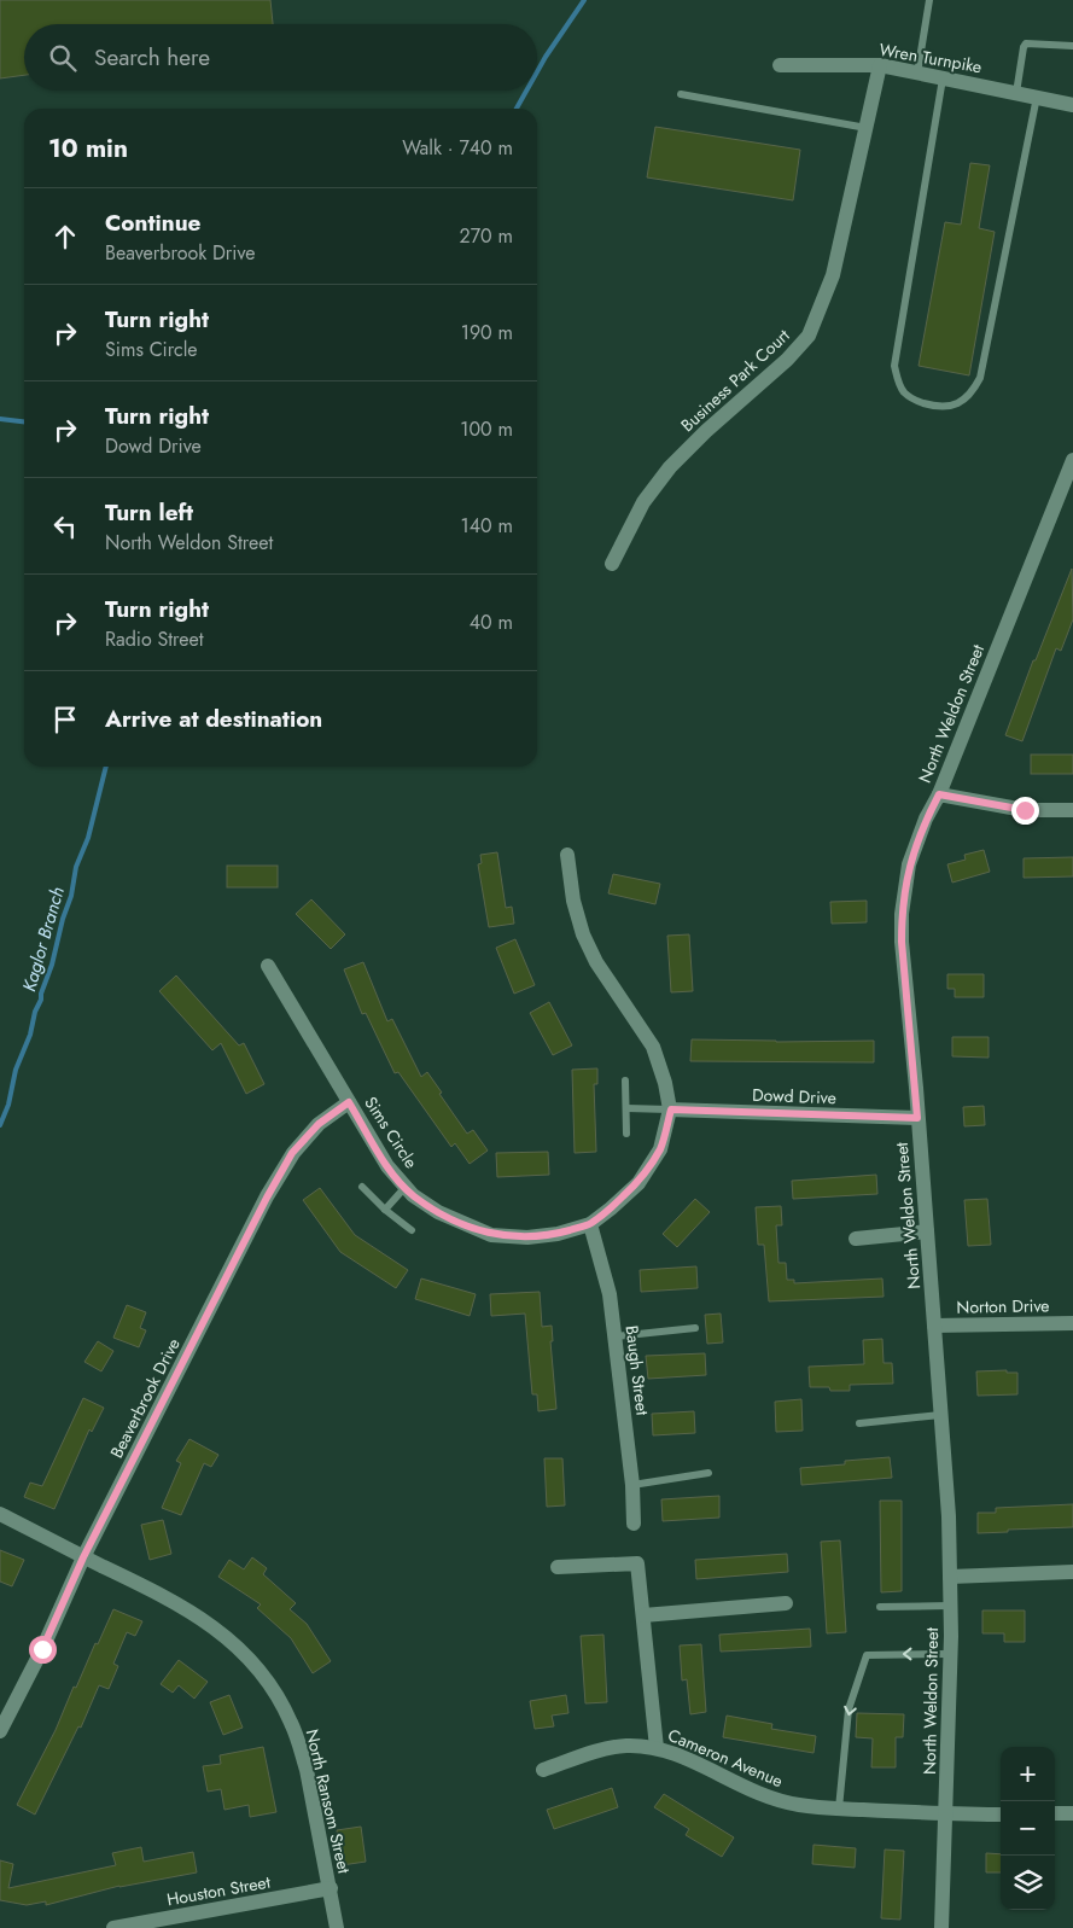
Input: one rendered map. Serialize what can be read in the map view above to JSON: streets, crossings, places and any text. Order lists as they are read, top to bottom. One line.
{"streets":{"street":["Wren Turnpike","Business Park Court","North Weldon Street","Dowd Drive","Sims Circle","Norton Drive","Baugh Street","Beaverbrook Drive","Cameron Avenue","North Ransom Street","Houston Street"]},"crossings":[["Wren Turnpike","Business Park Court"],["North Weldon Street","Dowd Drive"],["North Weldon Street","Norton Drive"],["North Weldon Street","Cameron Avenue"],["Dowd Drive","Sims Circle"],["Sims Circle","Baugh Street"],["Sims Circle","Beaverbrook Drive"],["Beaverbrook Drive","North Ransom Street"],["North Ransom Street","Houston Street"]],"water":["Kaglor Branch"],"page":{"search":"Search here","heading":["10 min","Walk · 740 m"],"list":[["Continue","Beaverbrook Drive","270 m"],["Turn right","Sims Circle","190 m"],["Turn right","Dowd Drive","100 m"],["Turn left","North Weldon Street","140 m"],["Turn right","Radio Street","40 m"],"Arrive at destination"],"map_buttons":["+","−"]}}
